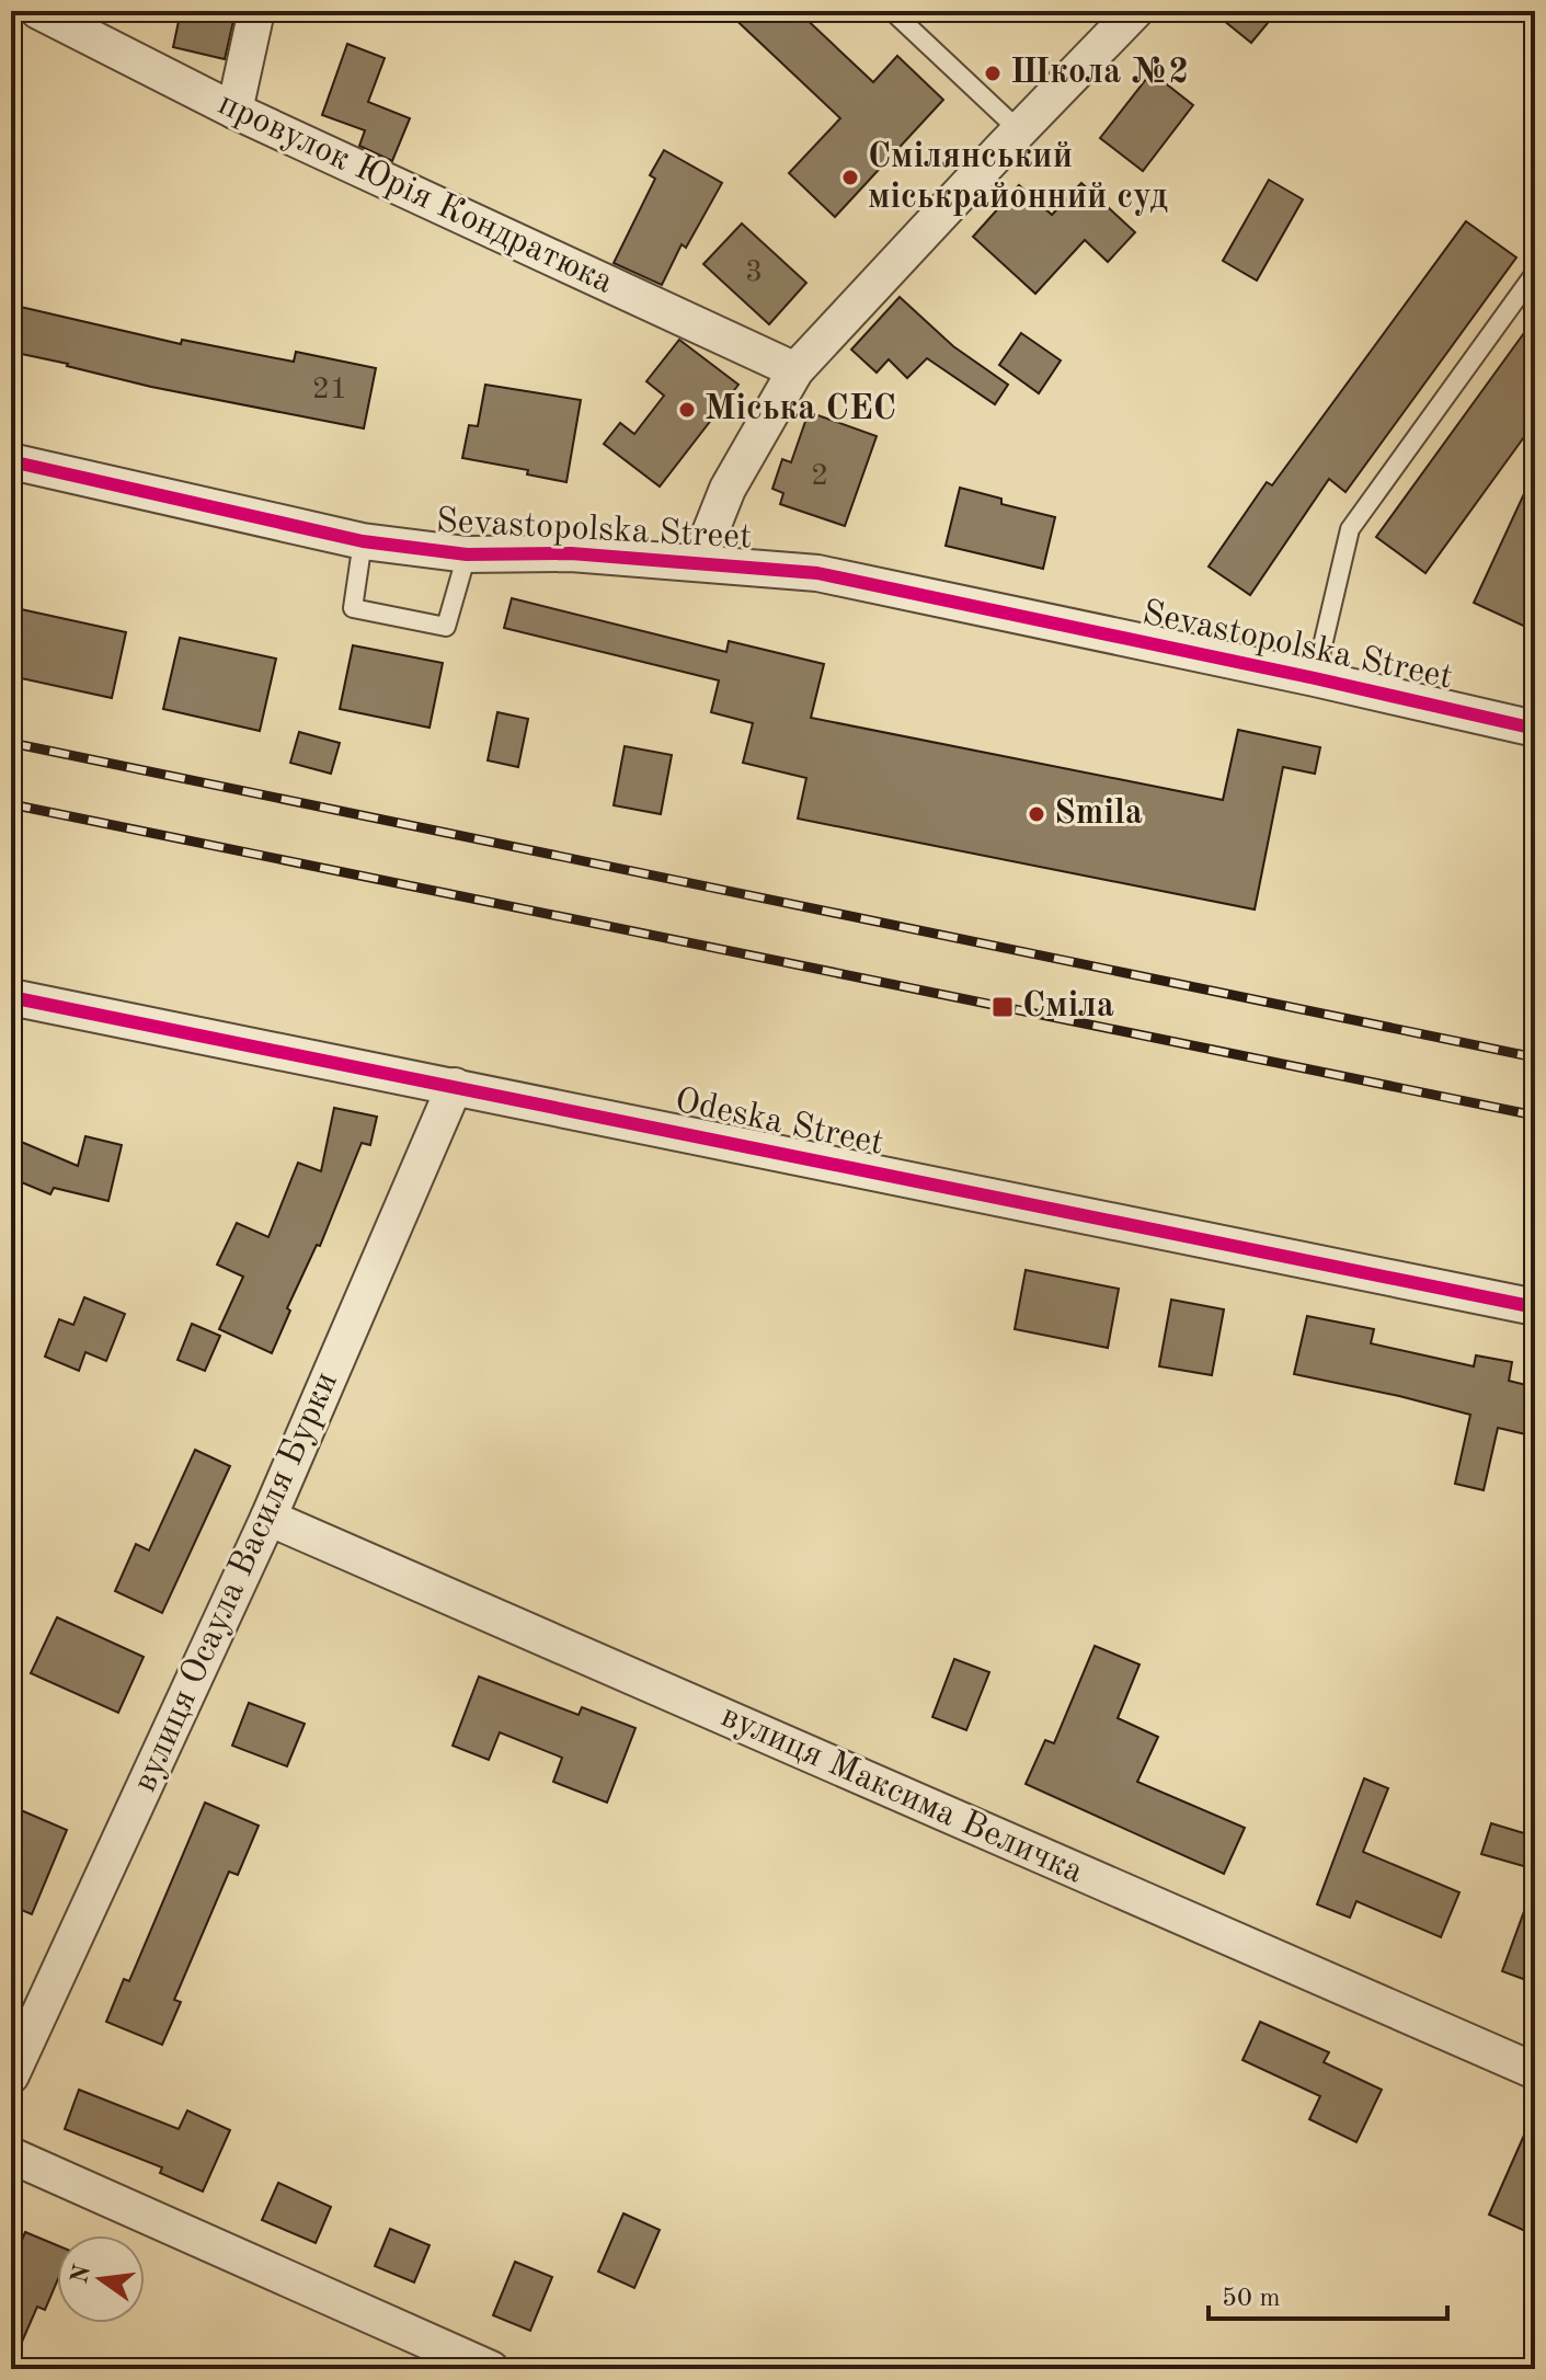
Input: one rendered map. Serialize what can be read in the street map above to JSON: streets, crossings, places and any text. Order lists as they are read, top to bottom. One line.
{"streets":{"street":["провулок Юрія Кондратюка","Sevastopolska Street","Odeska Street","вулиця Осаула Василя Бурки","вулиця Максима Величка"]},"crossings":[["Odeska Street","вулиця Осаула Василя Бурки"],["вулиця Осаула Василя Бурки","вулиця Максима Величка"]],"places":{"other":["Школа №2","Смілянський міськрайонний суд","Міська СЕС","Smila"],"transit":["Сміла"]},"house_numbers":["3","21","2"],"scale_bar":"50 m","north":"left"}
